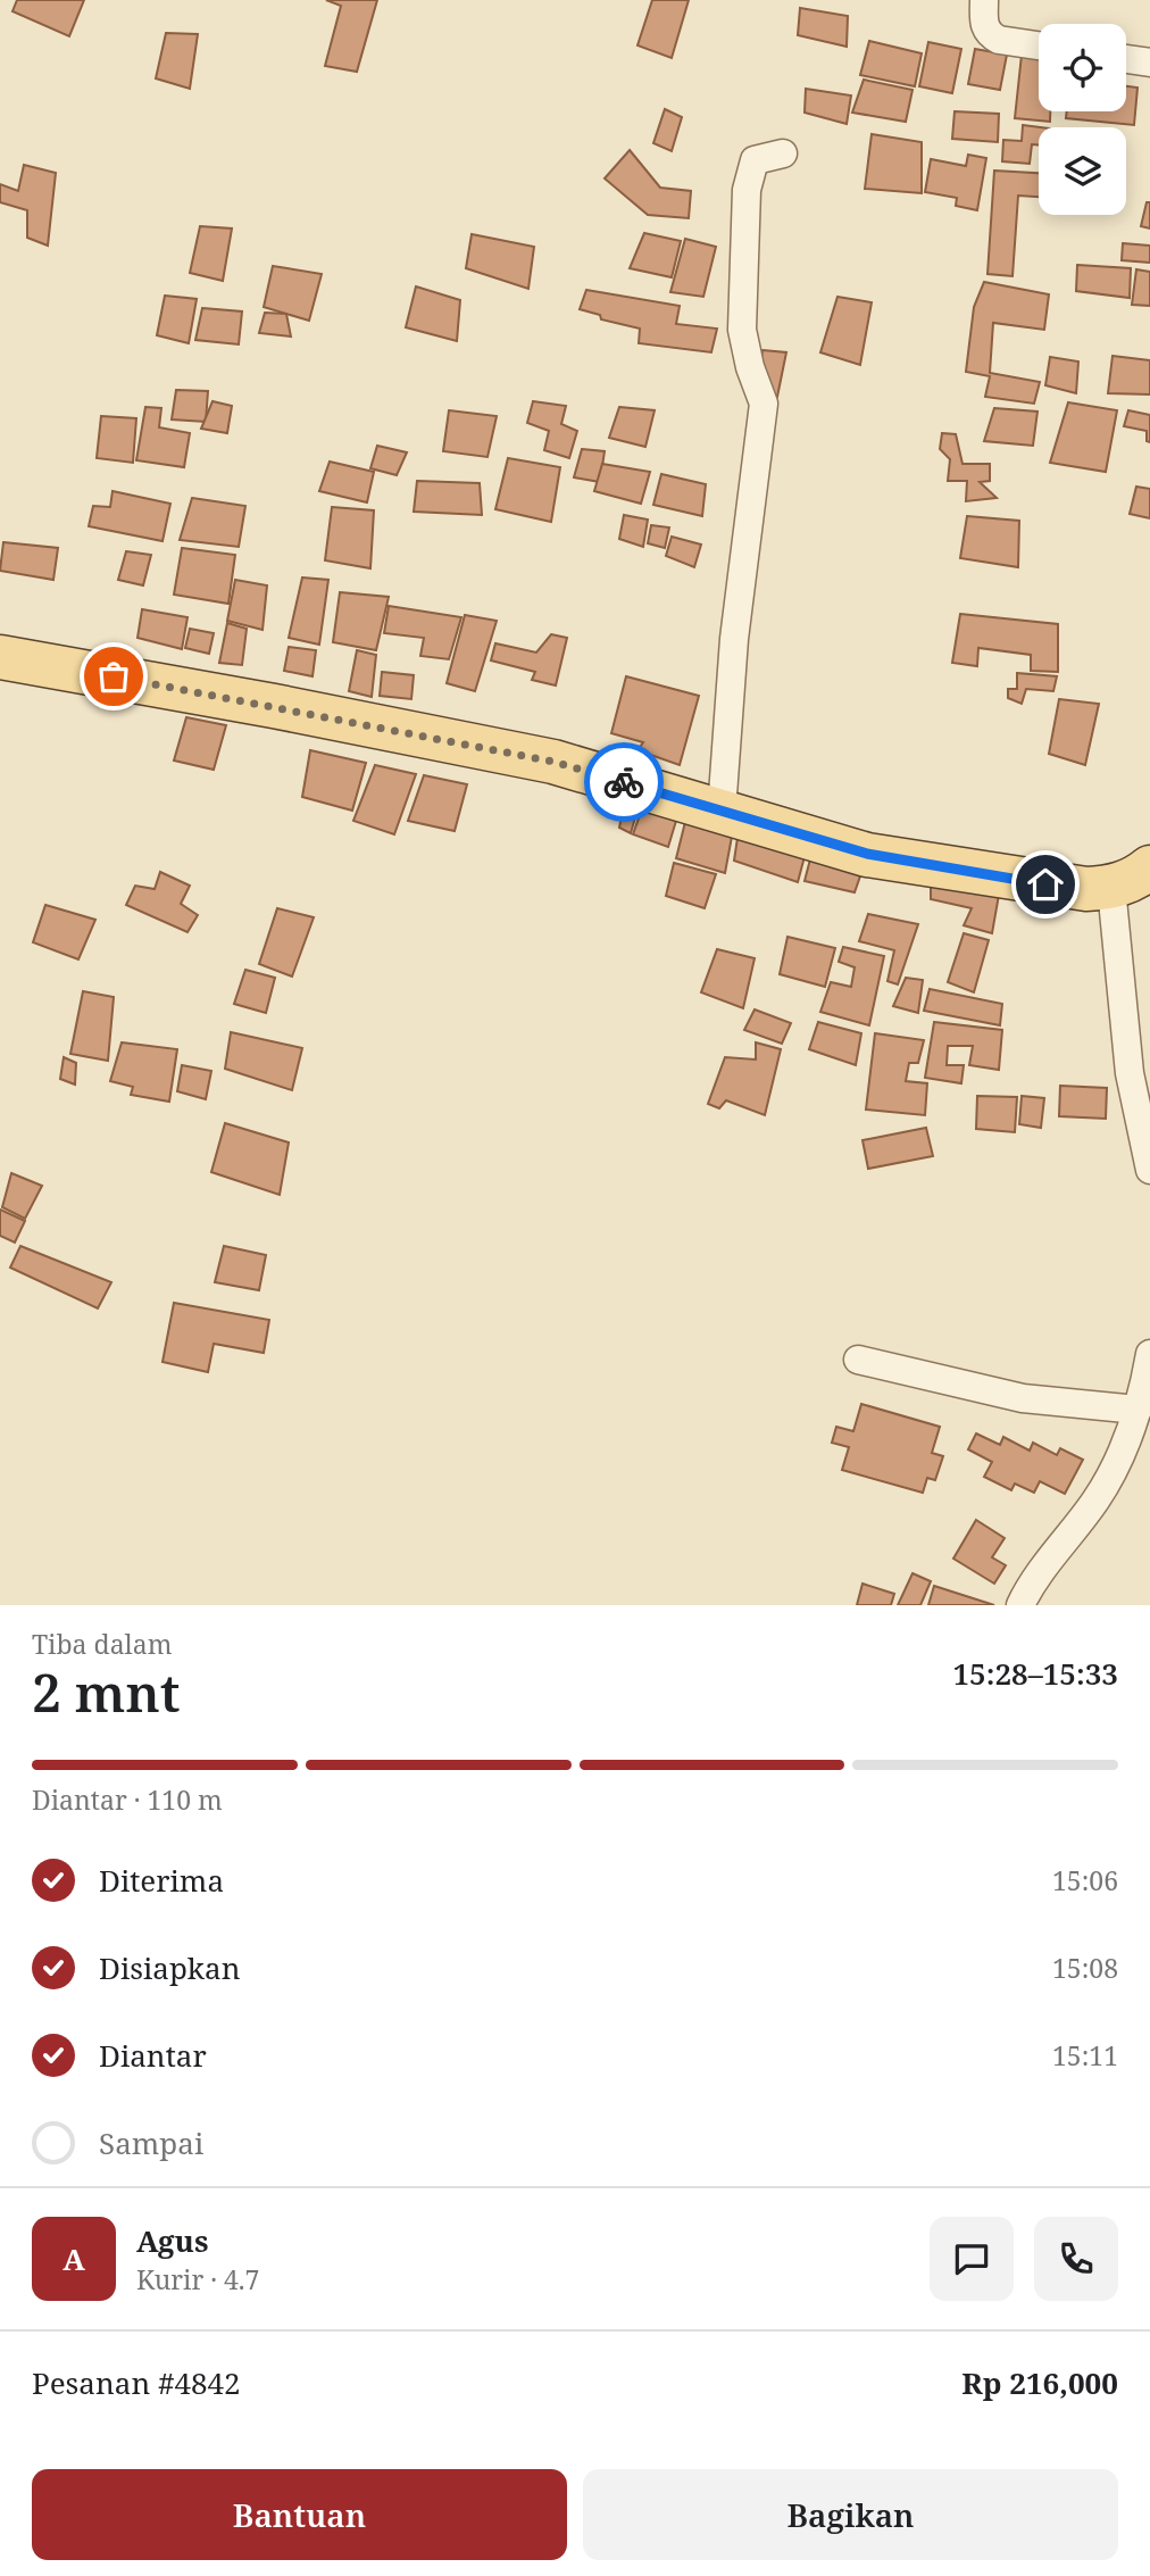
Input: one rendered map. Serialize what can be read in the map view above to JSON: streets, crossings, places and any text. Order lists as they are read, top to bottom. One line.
{"page":{"heading":["2 mnt","Tiba dalam","15:28–15:33"],"panel":["Agus","Kurir · 4.7","Pesanan #4842","Rp 216,000"],"bar":"Diantar · 110 m","list":[["Diterima","15:06"],["Disiapkan","15:08"],["Diantar","15:11"],"Sampai"],"round":"A","buttons":["Bantuan","Bagikan"]}}
